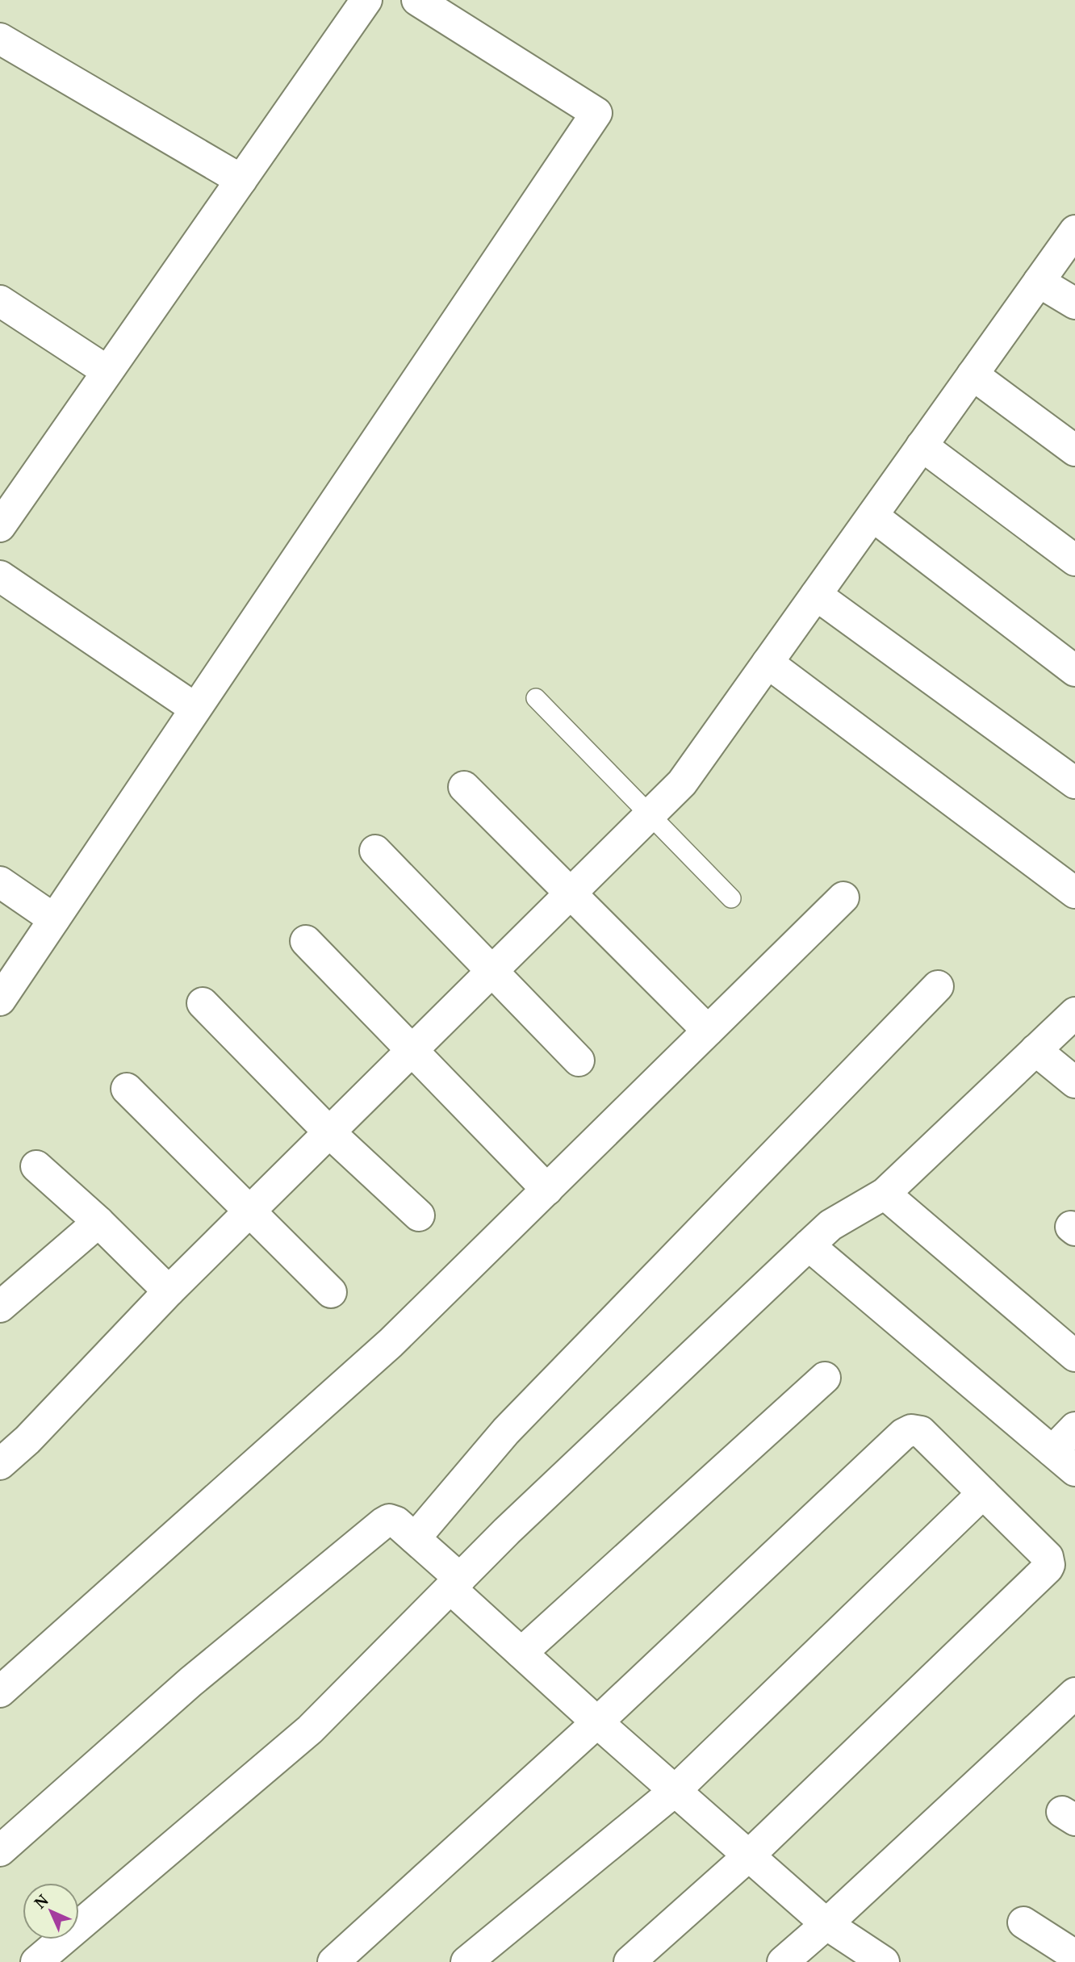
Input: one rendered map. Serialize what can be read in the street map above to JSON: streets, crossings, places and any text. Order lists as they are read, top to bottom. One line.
{"north":"top left"}
